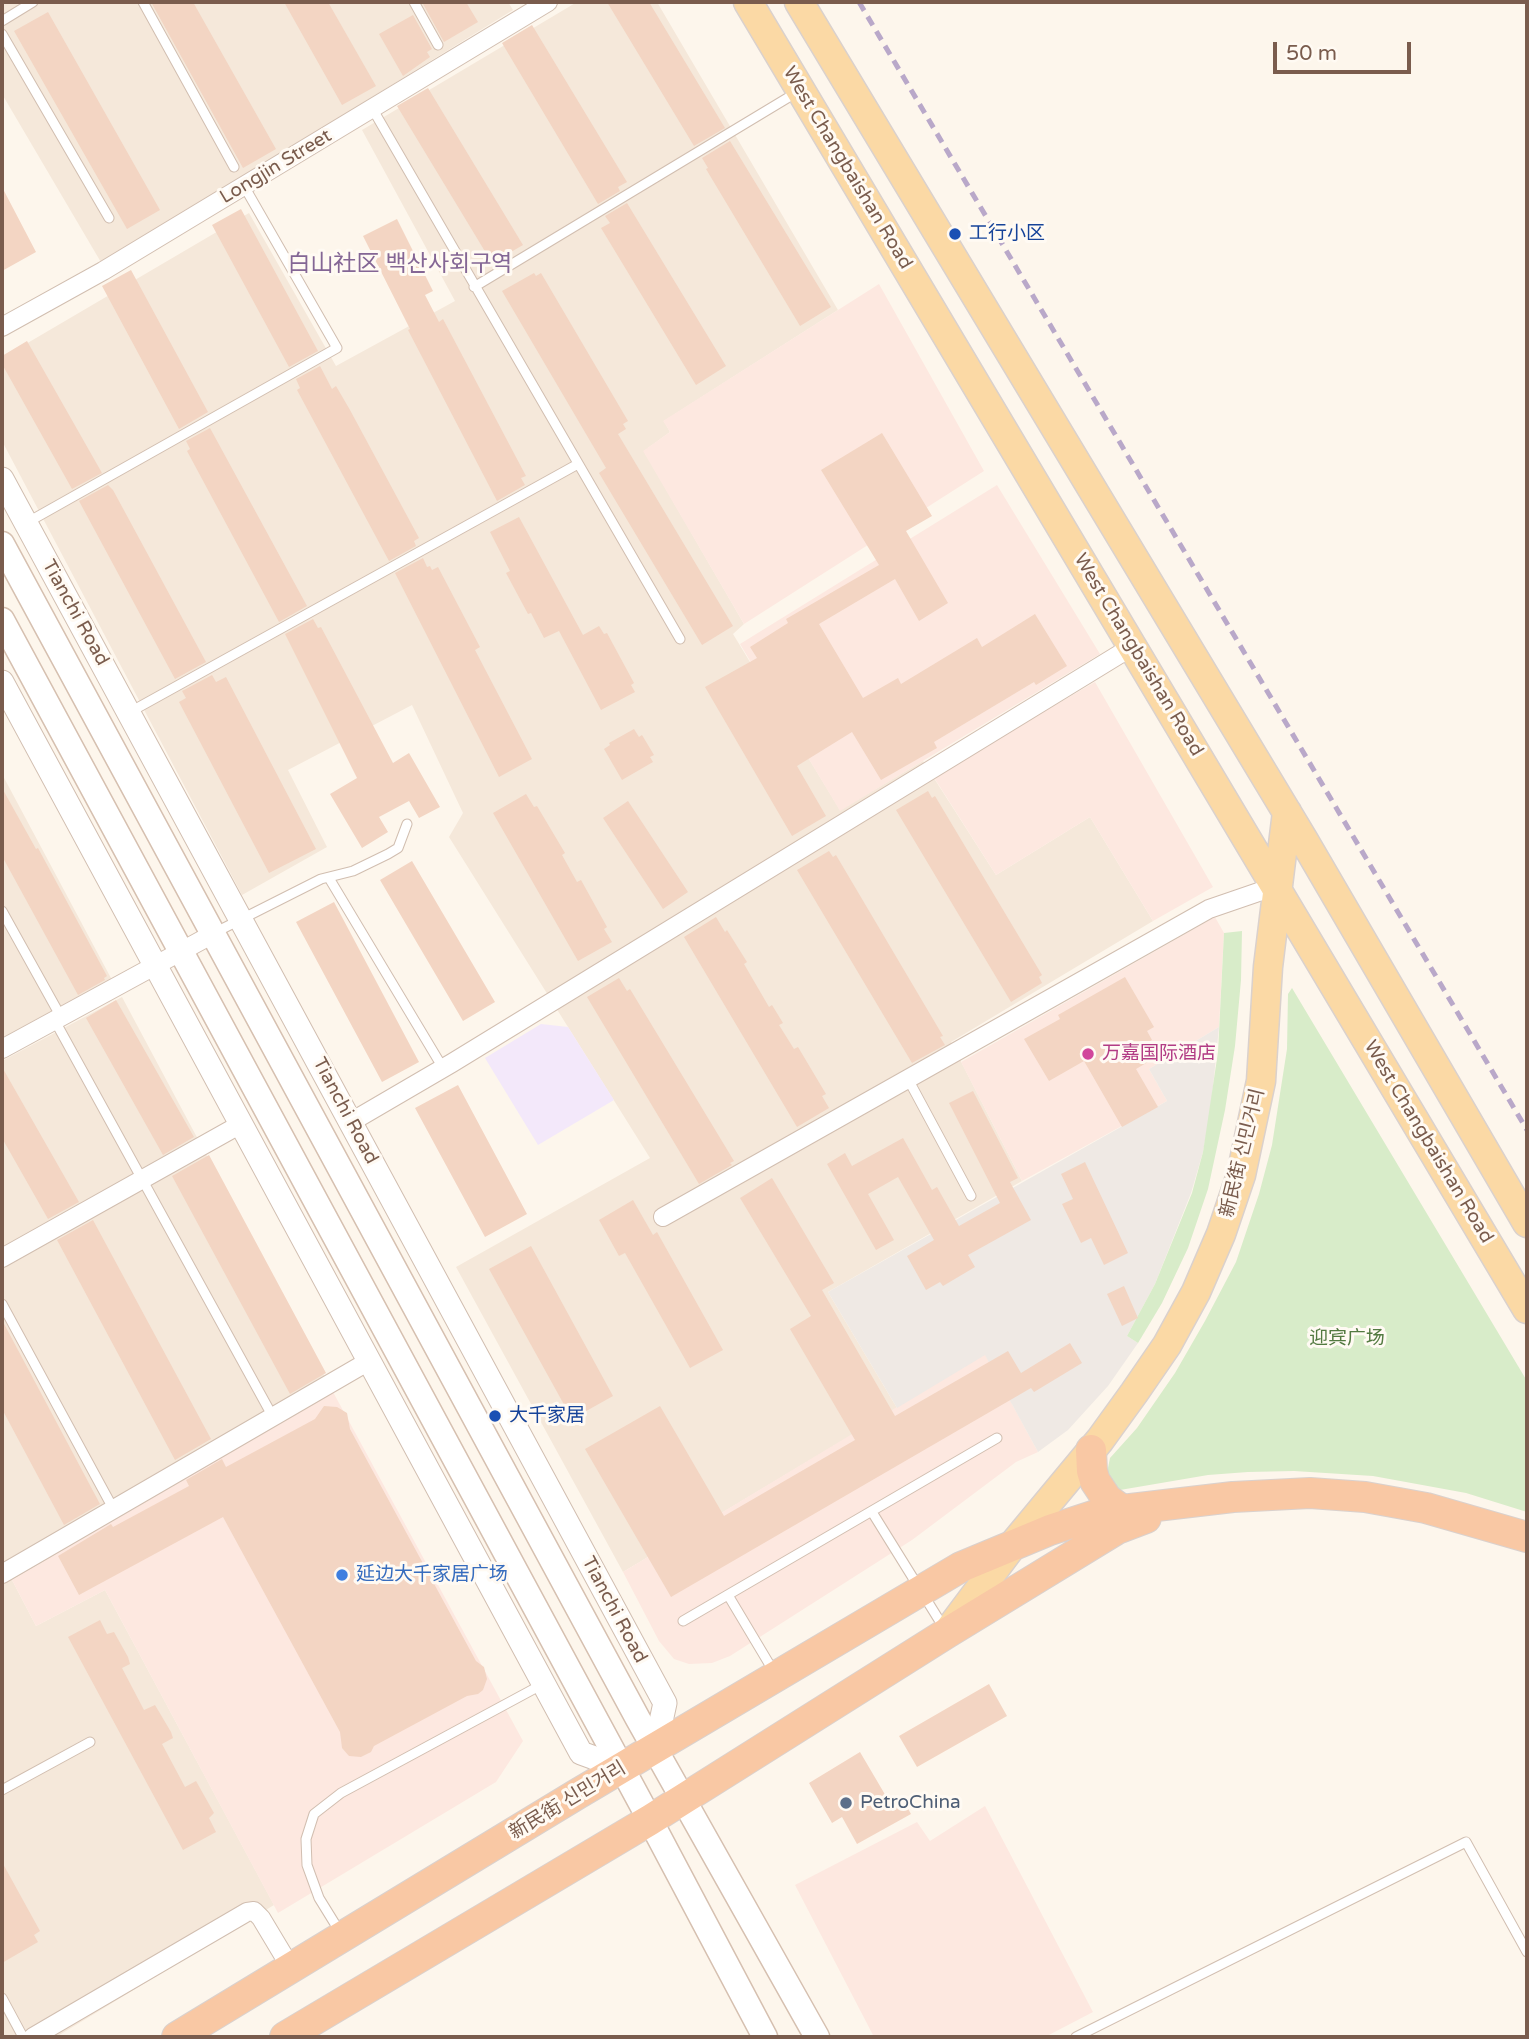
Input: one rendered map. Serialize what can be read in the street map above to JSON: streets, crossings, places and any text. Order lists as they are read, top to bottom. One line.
{"streets":{"highway":["新民街 신민거리"],"main road":["West Changbaishan Road","Tianchi Road"],"street":["Longjin Street"]},"crossings":[["West Changbaishan Road","新民街 신민거리"],["Tianchi Road","新民街 신민거리"]],"districts":["白山社区 백산사회구역"],"parks":["迎宾广场"],"places":["工行小区","万嘉国际酒店","大千家居","延边大千家居广场","PetroChina"],"scale_bar":"50 m"}
